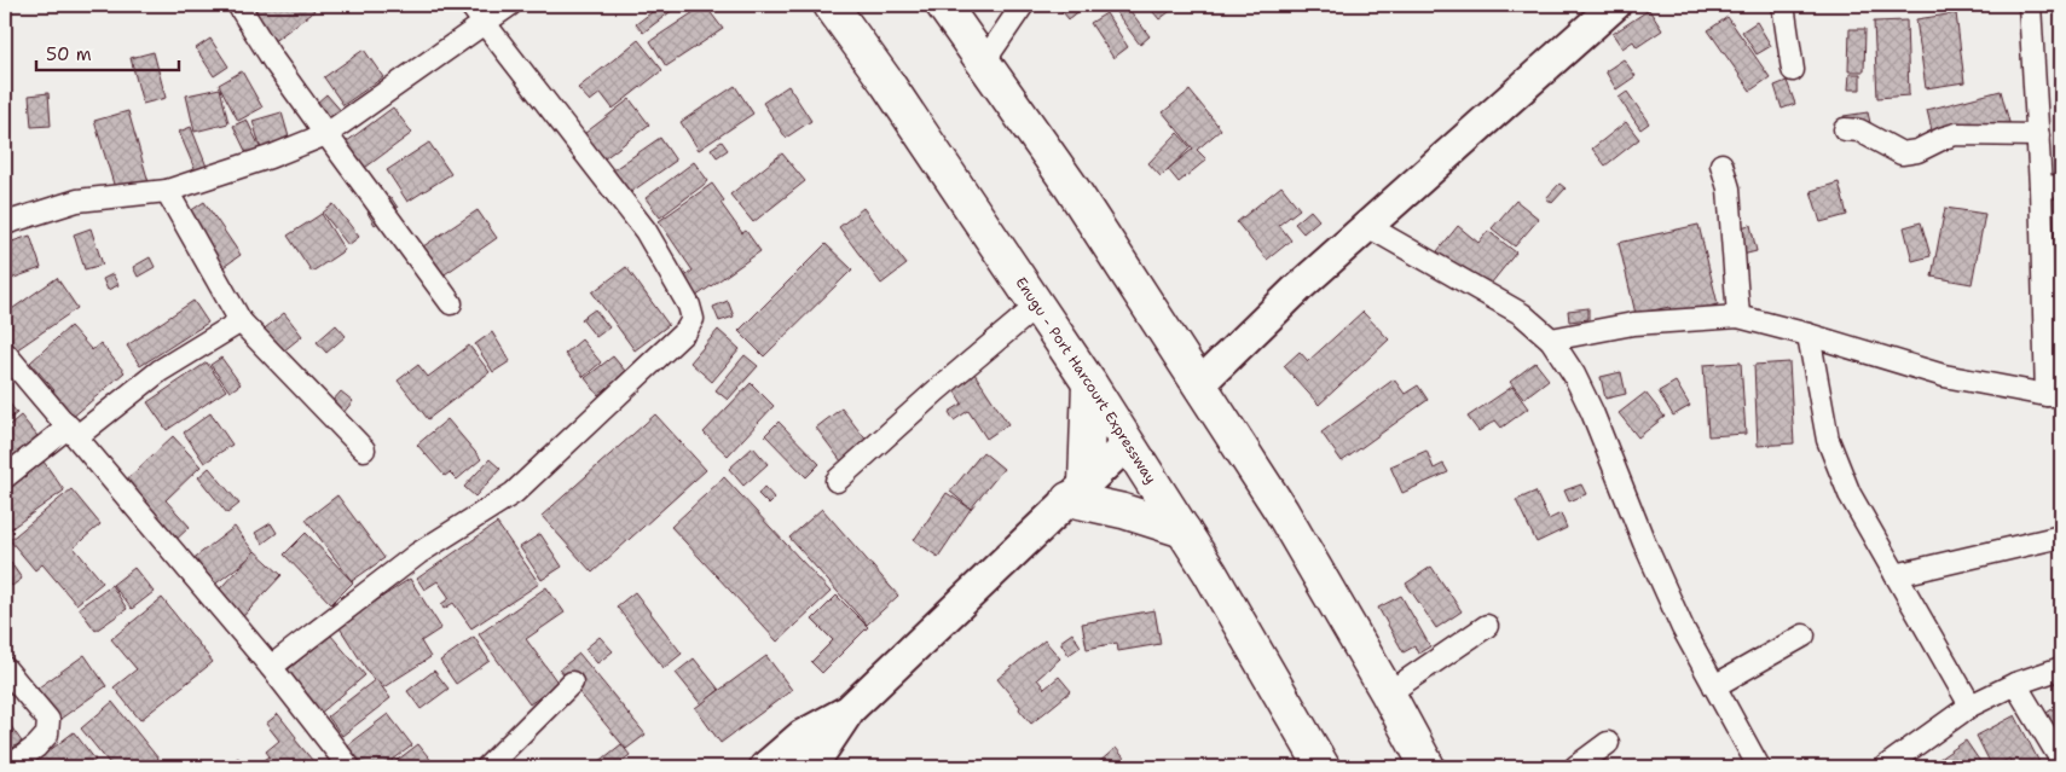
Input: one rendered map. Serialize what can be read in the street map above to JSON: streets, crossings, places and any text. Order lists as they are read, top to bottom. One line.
{"streets":{"highway":["Enugu - Port Harcourt Expressway"]},"scale_bar":"50 m"}
